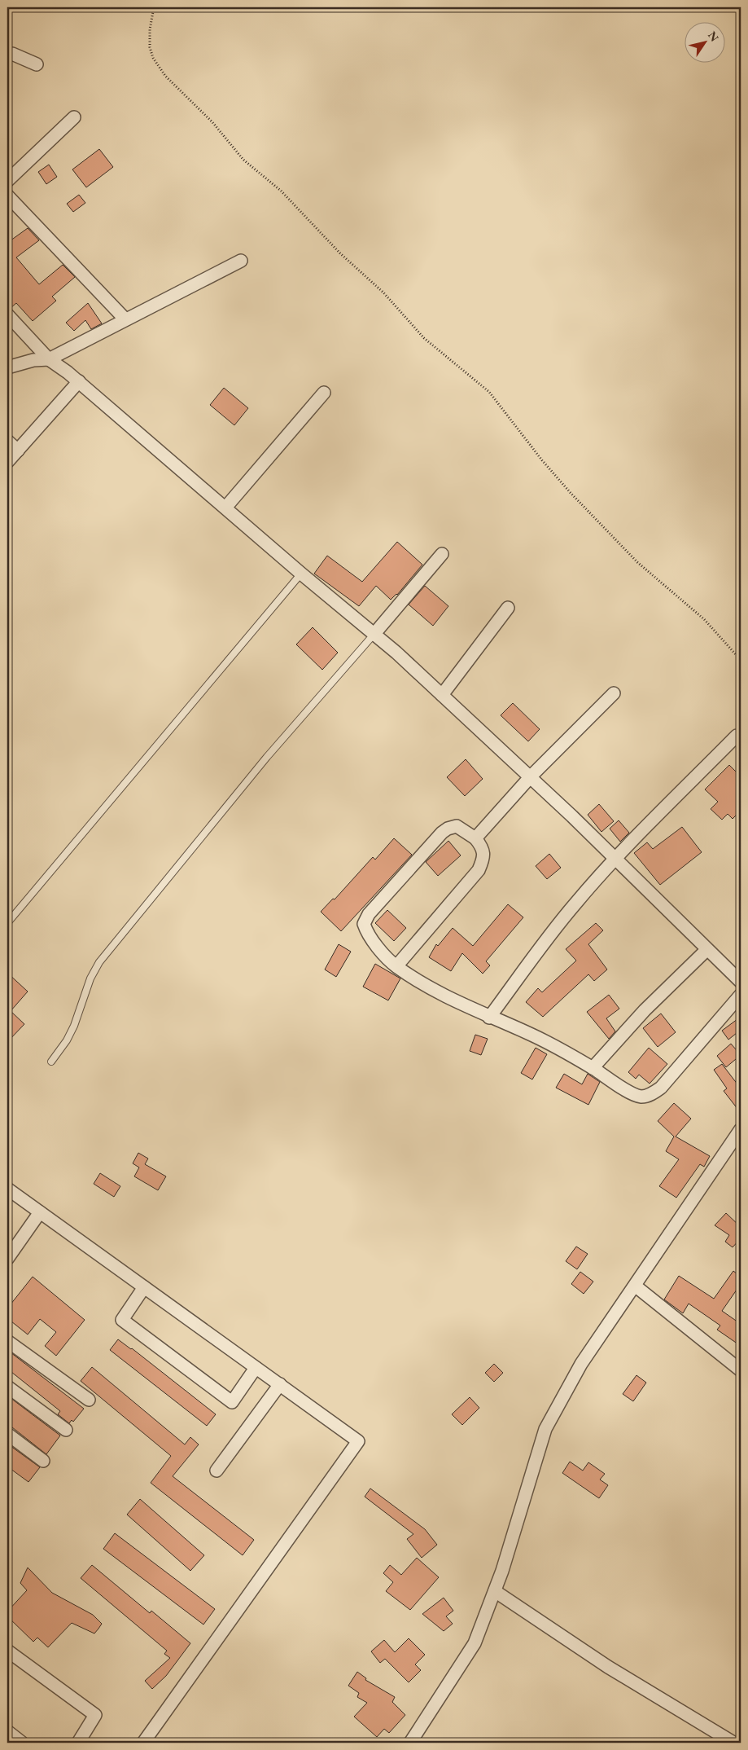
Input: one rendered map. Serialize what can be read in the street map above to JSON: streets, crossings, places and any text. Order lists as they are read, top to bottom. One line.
{"north":"top right"}
